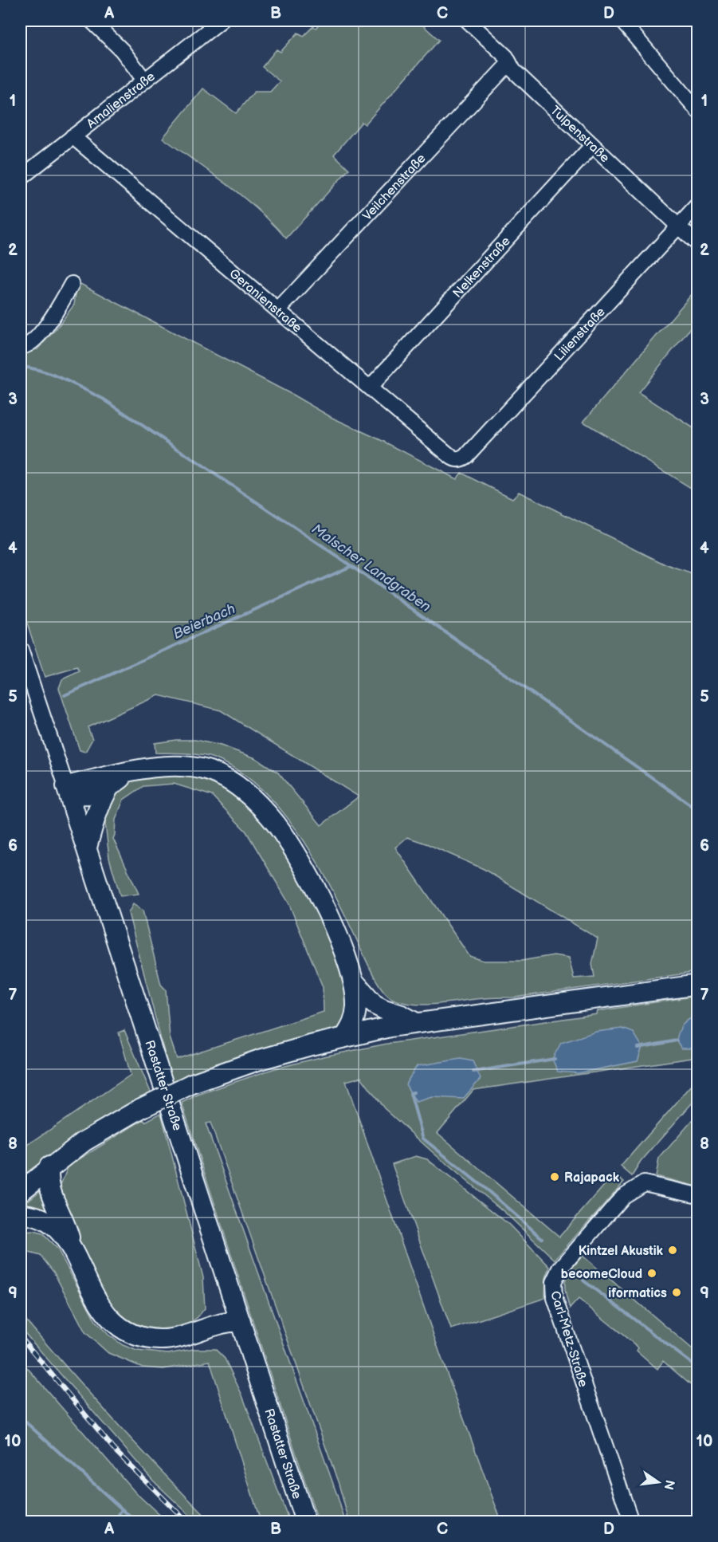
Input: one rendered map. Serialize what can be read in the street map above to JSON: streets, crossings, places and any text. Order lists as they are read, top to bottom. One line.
{"streets":{"main road":["Rastatter Straße"],"street":["Amalienstraße","Tulpenstraße","Veilchenstraße","Nelkenstraße","Geranienstraße","Lilienstraße","Carl-Metz-Straße"]},"crossings":[["Amalienstraße","Geranienstraße"],["Tulpenstraße","Veilchenstraße"],["Tulpenstraße","Nelkenstraße"],["Tulpenstraße","Lilienstraße"],["Veilchenstraße","Geranienstraße"],["Nelkenstraße","Geranienstraße"],["Geranienstraße","Lilienstraße"]],"water":["Malscher Landgraben","Beierbach"],"places":["Rajapack","Kintzel Akustik","becomeCloud","iformatics"],"north":"right","grid":{"columns":["A","B","C","D"],"rows":["1","2","3","4","5","6","7","8","9","10"]}}
